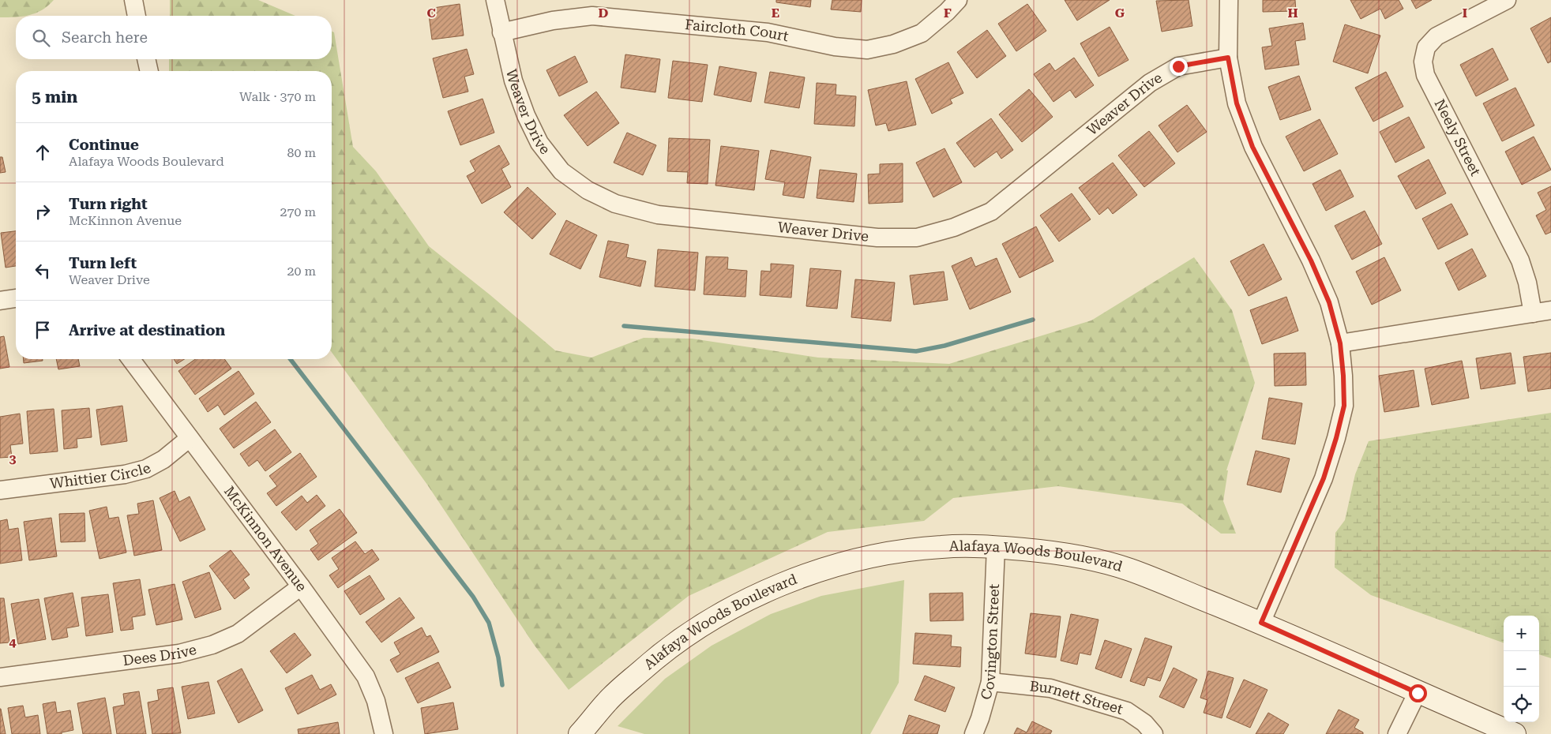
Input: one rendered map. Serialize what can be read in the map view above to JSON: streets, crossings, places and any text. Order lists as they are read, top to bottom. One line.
{"streets":{"street":["Faircloth Court","Weaver Drive","Neely Street","Whittier Circle","McKinnon Avenue","Alafaya Woods Boulevard","Covington Street","Dees Drive","Burnett Street"]},"crossings":[["Faircloth Court","Weaver Drive"],["Whittier Circle","McKinnon Avenue"],["McKinnon Avenue","Dees Drive"],["Alafaya Woods Boulevard","Covington Street"],["Covington Street","Burnett Street"]],"page":{"search":"Search here","heading":["5 min","Walk · 370 m"],"list":[["Continue","Alafaya Woods Boulevard","80 m"],["Turn right","McKinnon Avenue","270 m"],["Turn left","Weaver Drive","20 m"],"Arrive at destination"],"map_buttons":["+","−"]},"grid":{"columns":["C","D","E","F","G","H","I"],"rows":["3","4"]}}
